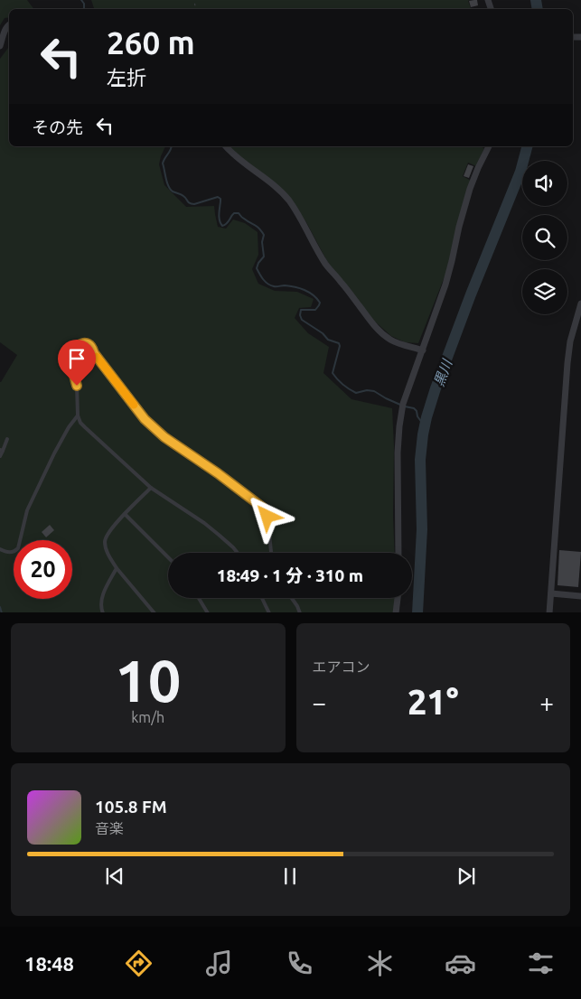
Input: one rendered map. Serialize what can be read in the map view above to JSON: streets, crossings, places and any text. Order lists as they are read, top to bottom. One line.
{"water":["黒川"],"page":{"turn":["260 m","左折"],"then":"その先","limit":"20","trip":"18:49 · 1 分 · 310 m","tile":[["10","km/h"],"エアコン"],"heat":["−","21°","+"],"song":["105.8 FM","音楽"],"tabs":"18:48"}}
